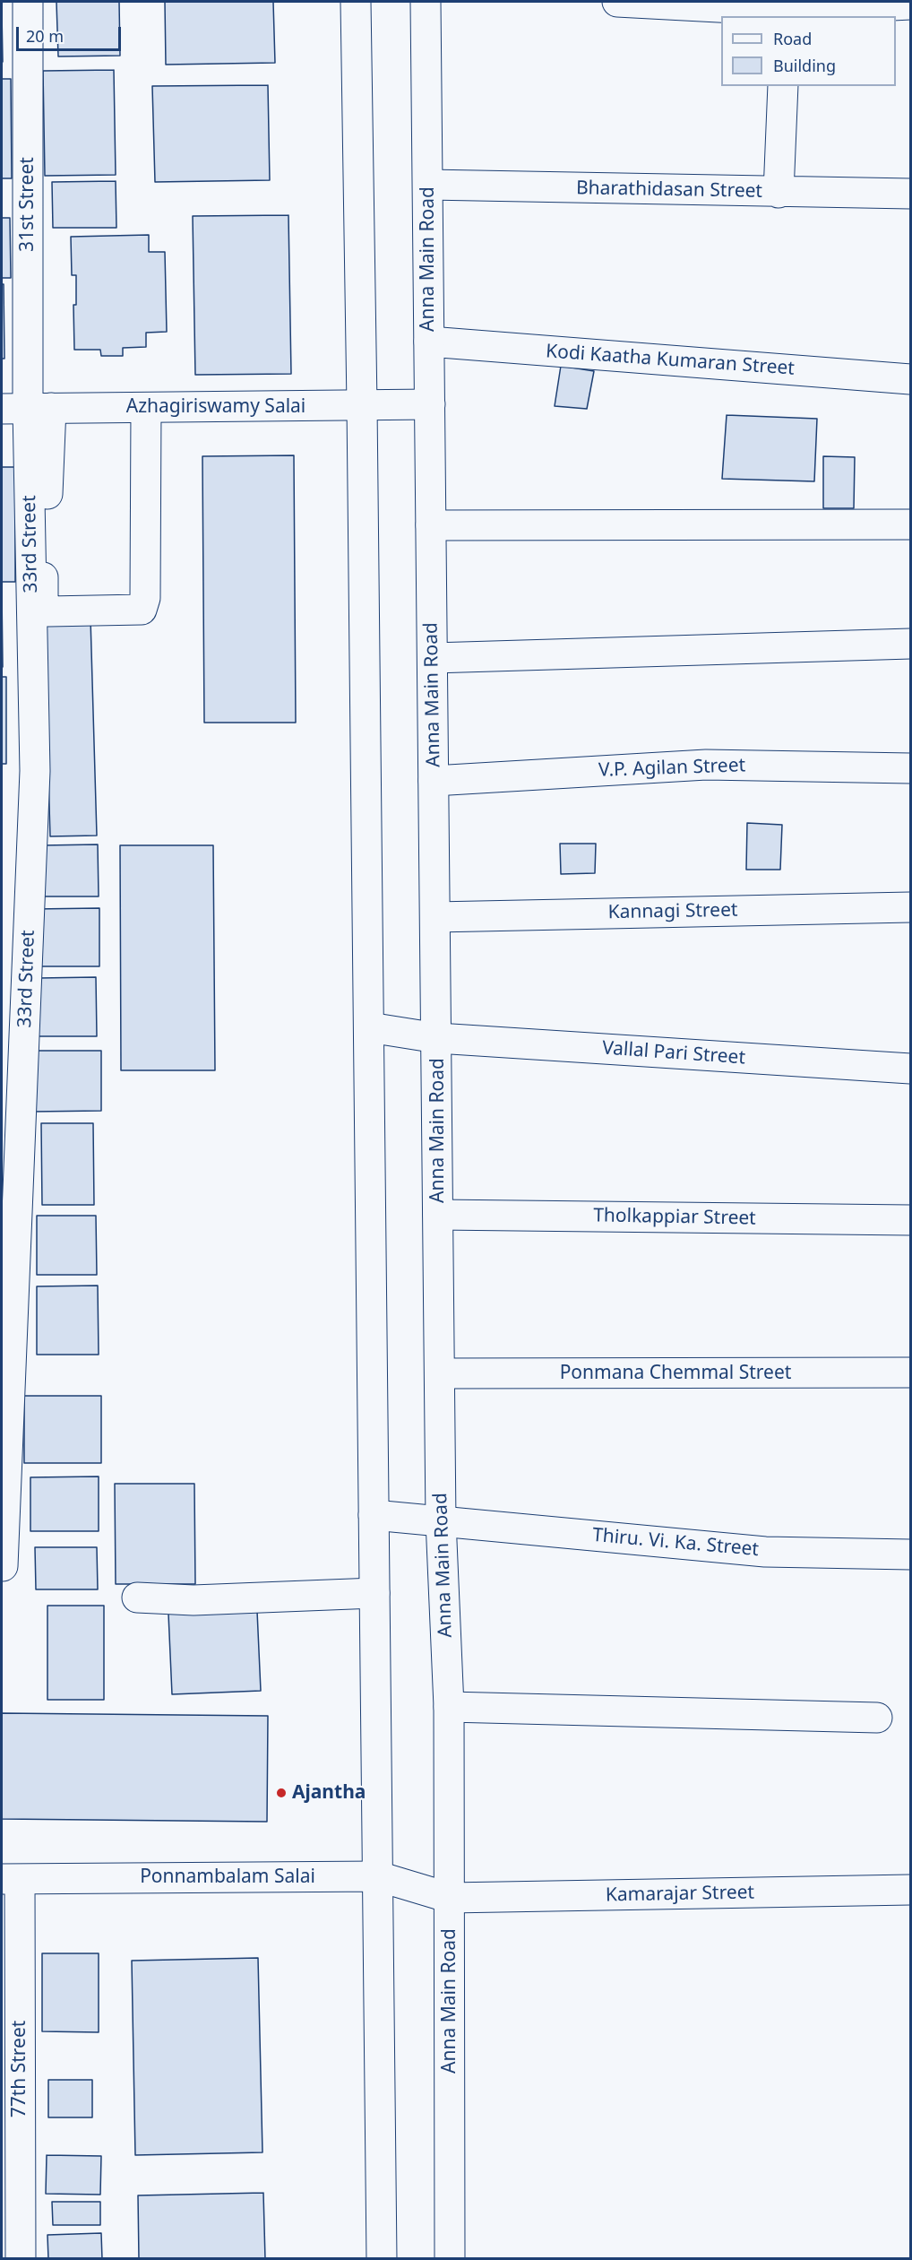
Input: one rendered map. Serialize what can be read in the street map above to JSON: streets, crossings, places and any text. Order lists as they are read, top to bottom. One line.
{"streets":{"street":["Bharathidasan Street","31st Street","Anna Main Road","Kodi Kaatha Kumaran Street","Azhagiriswamy Salai","33rd Street","V.P. Agilan Street","Kannagi Street","Vallal Pari Street","Tholkappiar Street","Ponmana Chemmal Street","Thiru. Vi. Ka. Street","Ponnambalam Salai","Kamarajar Street","77th Street"]},"crossings":[["Bharathidasan Street","Anna Main Road"],["31st Street","Azhagiriswamy Salai"],["31st Street","33rd Street"],["Anna Main Road","Kodi Kaatha Kumaran Street"],["Anna Main Road","Azhagiriswamy Salai"],["Anna Main Road","V.P. Agilan Street"],["Anna Main Road","Kannagi Street"],["Anna Main Road","Vallal Pari Street"],["Anna Main Road","Tholkappiar Street"],["Anna Main Road","Ponmana Chemmal Street"],["Anna Main Road","Thiru. Vi. Ka. Street"],["Anna Main Road","Ponnambalam Salai"],["Anna Main Road","Kamarajar Street"],["Azhagiriswamy Salai","33rd Street"],["Ponnambalam Salai","Kamarajar Street"],["Ponnambalam Salai","77th Street"]],"places":["Ajantha"],"legend":["Road","Building"],"scale_bar":"20 m"}
